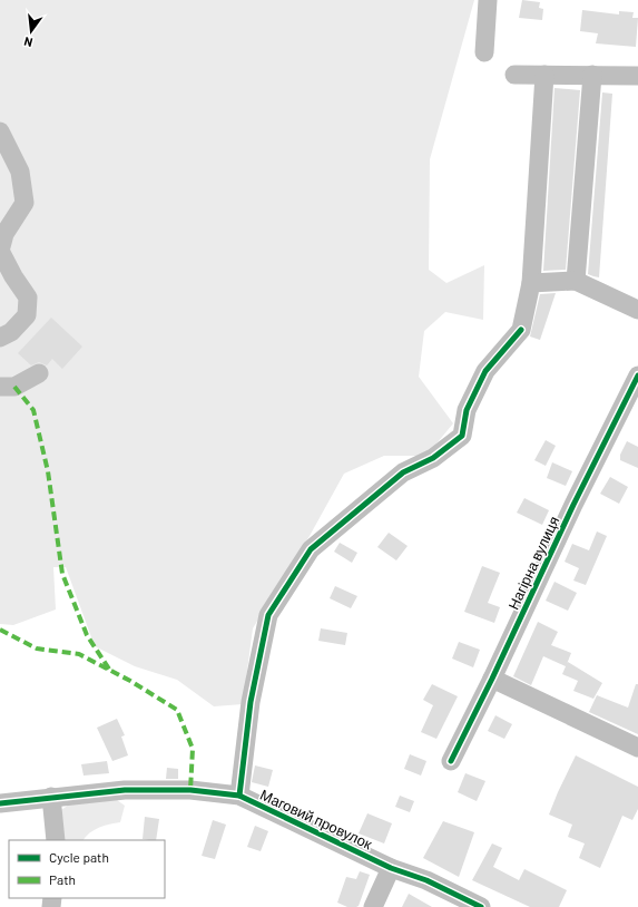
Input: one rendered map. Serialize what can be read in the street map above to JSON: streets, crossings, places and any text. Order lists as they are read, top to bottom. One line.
{"streets":{"street":["Нагірна вулиця","Маговий провулок"]},"legend":["Cycle path","Path"],"north":"bottom"}
